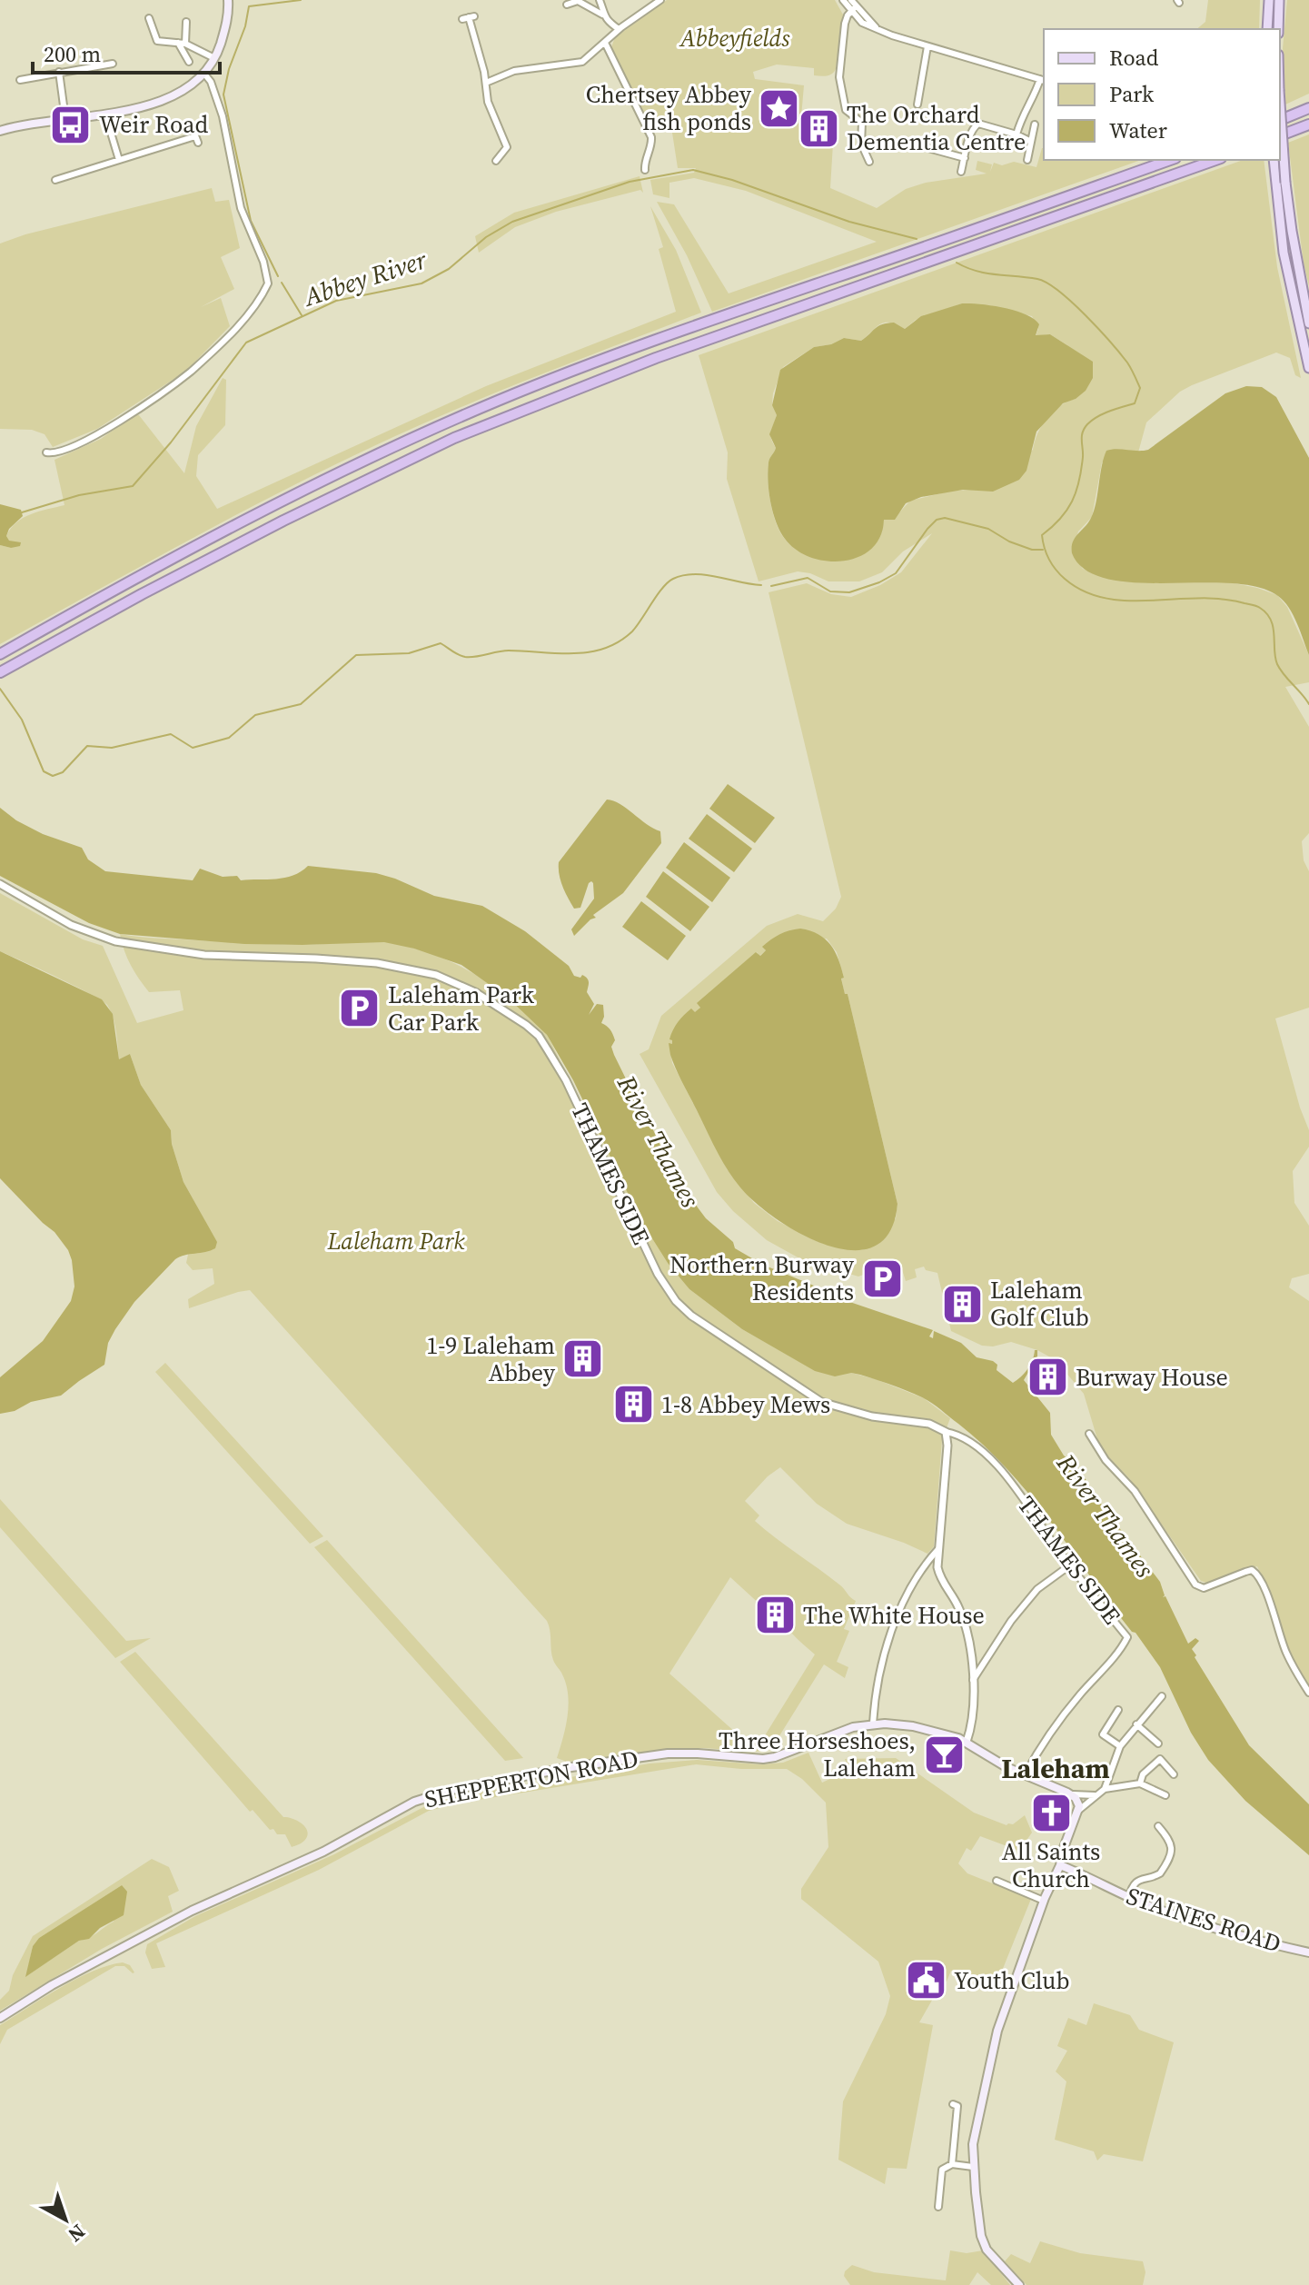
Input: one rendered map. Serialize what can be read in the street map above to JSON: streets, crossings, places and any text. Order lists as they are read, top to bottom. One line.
{"streets":{"main road":["SHEPPERTON ROAD","STAINES ROAD"],"street":["THAMES SIDE"]},"crossings":[["THAMES SIDE","SHEPPERTON ROAD"]],"districts":["Laleham"],"water":["Abbey River","River Thames"],"parks":["Abbeyfields","Laleham Park"],"places":{"place":["Chertsey Abbey fish ponds"],"bus stop":["Weir Road"],"building":["The Orchard Dementia Centre","Laleham Golf Club","1-9 Laleham Abbey","Burway House","1-8 Abbey Mews","The White House"],"parking":["Laleham Park Car Park","Northern Burway Residents"],"bar":["Three Horseshoes, Laleham"],"church":["All Saints Church"],"public building":["Youth Club"]},"legend":["Road","Park","Water"],"scale_bar":"200 m","north":"bottom right"}
